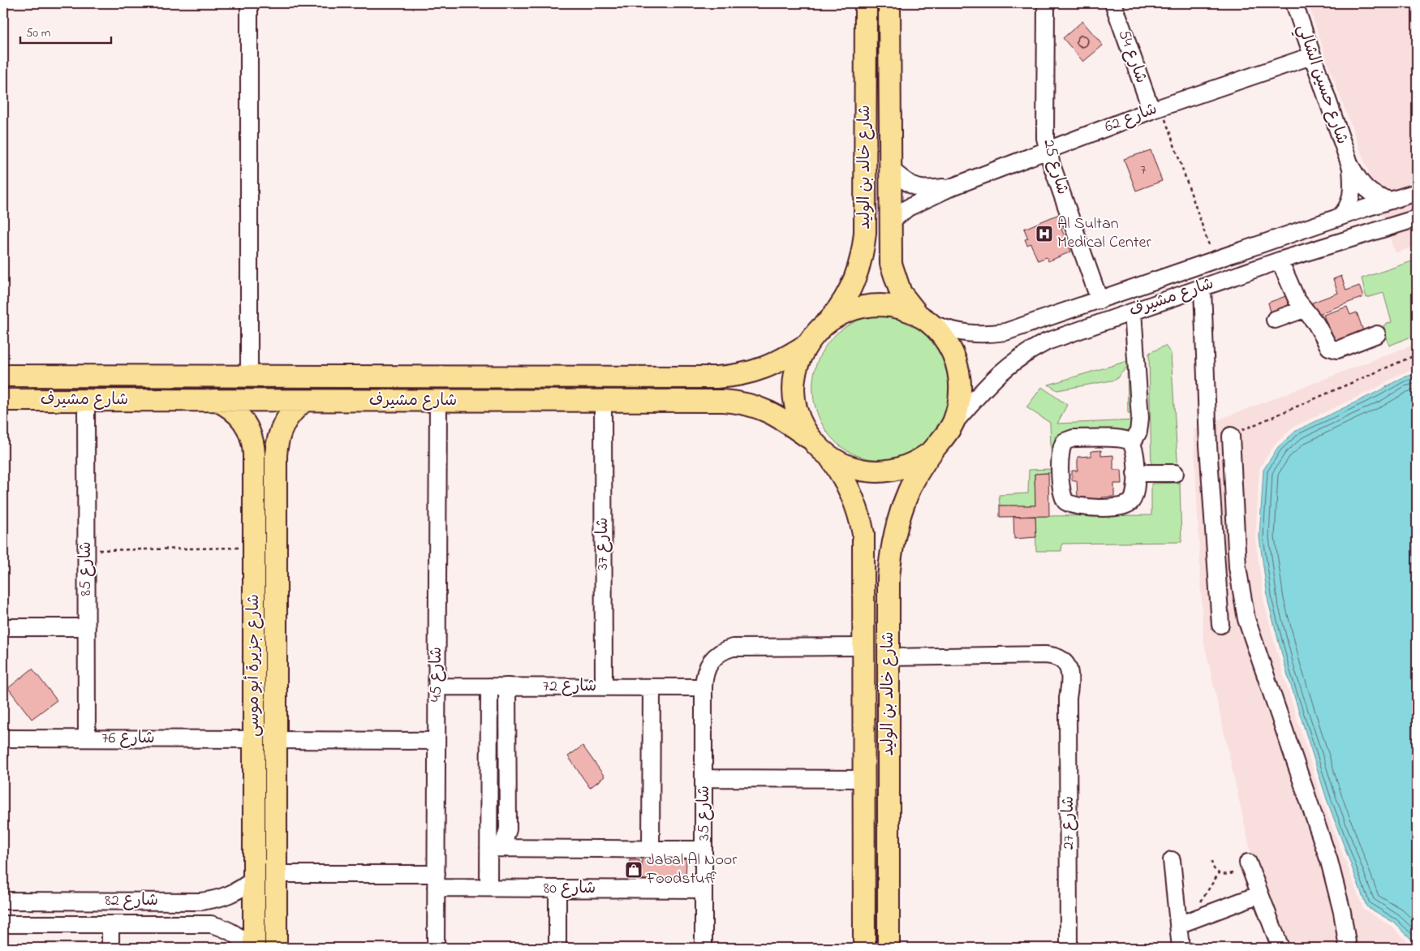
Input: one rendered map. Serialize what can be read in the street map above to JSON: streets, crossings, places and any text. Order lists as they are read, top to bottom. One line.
{"streets":{"main road":["شارع خالد بن الوليد","شارع مشيرف","شارع جزيرة أبو موسى"],"street":["شارع 54","شارع حسين الشالي","شارع 62","شارع 25","شارع 37","شارع 85","شارع 45","شارع 72","شارع 76","شارع 35","شارع 27","شارع 80","شارع 82"]},"crossings":[["شارع 54","شارع 62"],["شارع حسين الشالي","شارع 62"],["شارع حسين الشالي","شارع مشيرف"],["شارع 62","شارع خالد بن الوليد"],["شارع 62","شارع 25"],["شارع خالد بن الوليد","شارع مشيرف"],["شارع خالد بن الوليد","شارع 27"],["شارع 25","شارع مشيرف"],["شارع مشيرف","شارع 37"],["شارع مشيرف","شارع 85"],["شارع مشيرف","شارع جزيرة أبو موسى"],["شارع مشيرف","شارع 45"],["شارع 37","شارع 72"],["شارع 85","شارع 76"],["شارع جزيرة أبو موسى","شارع 76"],["شارع جزيرة أبو موسى","شارع 80"],["شارع جزيرة أبو موسى","شارع 82"],["شارع 45","شارع 72"],["شارع 45","شارع 80"],["شارع 72","شارع 35"],["شارع 35","شارع 80"]],"places":{"hospital":["Al Sultan Medical Center"],"shop":["Jabal Al Noor Foodstuff"]},"house_numbers":["7"],"scale_bar":"50 m"}
